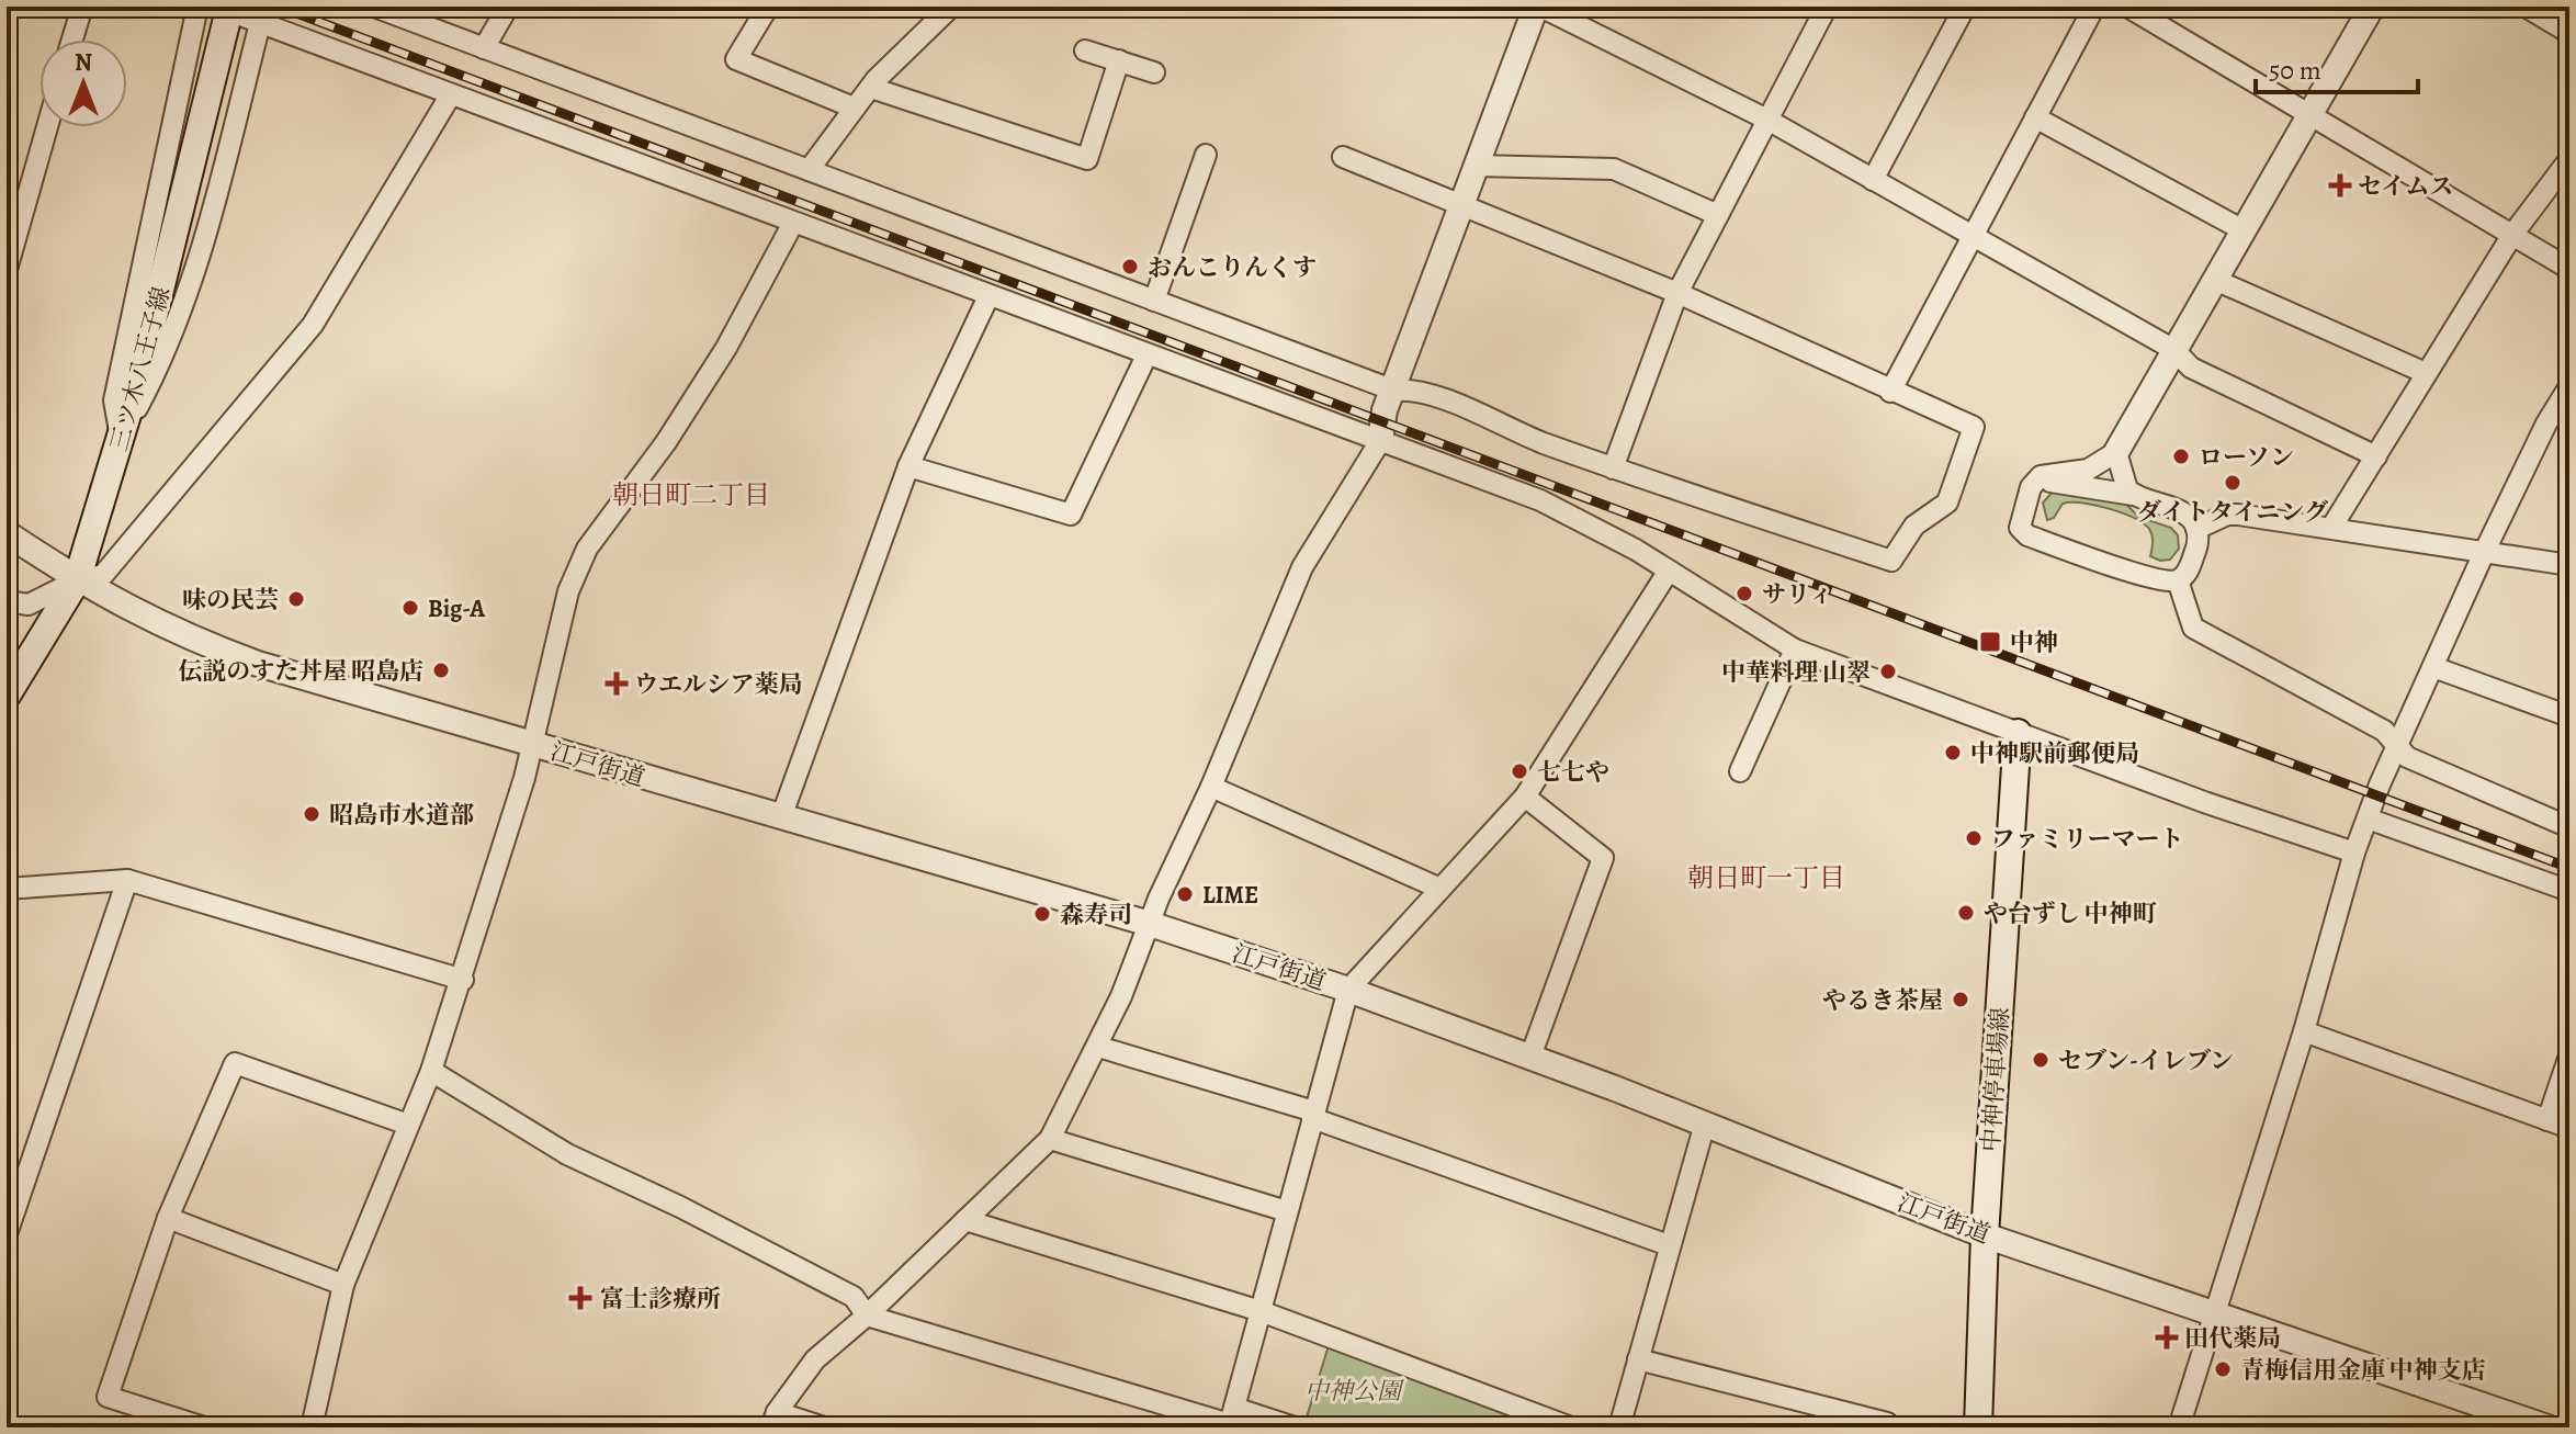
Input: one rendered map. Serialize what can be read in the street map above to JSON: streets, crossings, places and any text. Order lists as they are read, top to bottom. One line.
{"streets":{"main road":["三ツ木八王子線","中神停車場線"],"street":["江戸街道"]},"crossings":[["三ツ木八王子線","江戸街道"],["江戸街道","中神停車場線"]],"districts":["朝日町二丁目","朝日町一丁目"],"parks":["中神公園"],"places":{"health":["セイムス","ウエルシア薬局","富士診療所","田代薬局"],"other":["おんこりんくす","ローソン","ダイトタイニング","サリィ","味の民芸","Big-A","伝説のすた丼屋 昭島店","中華料理 山翠","中神駅前郵便局","七七や","昭島市水道部","ファミリーマート","LIME","や台ずし 中神町","森寿司","やるき茶屋","セブン-イレブン","青梅信用金庫 中神支店"],"transit":["中神"]},"scale_bar":"50 m","north":"top"}
